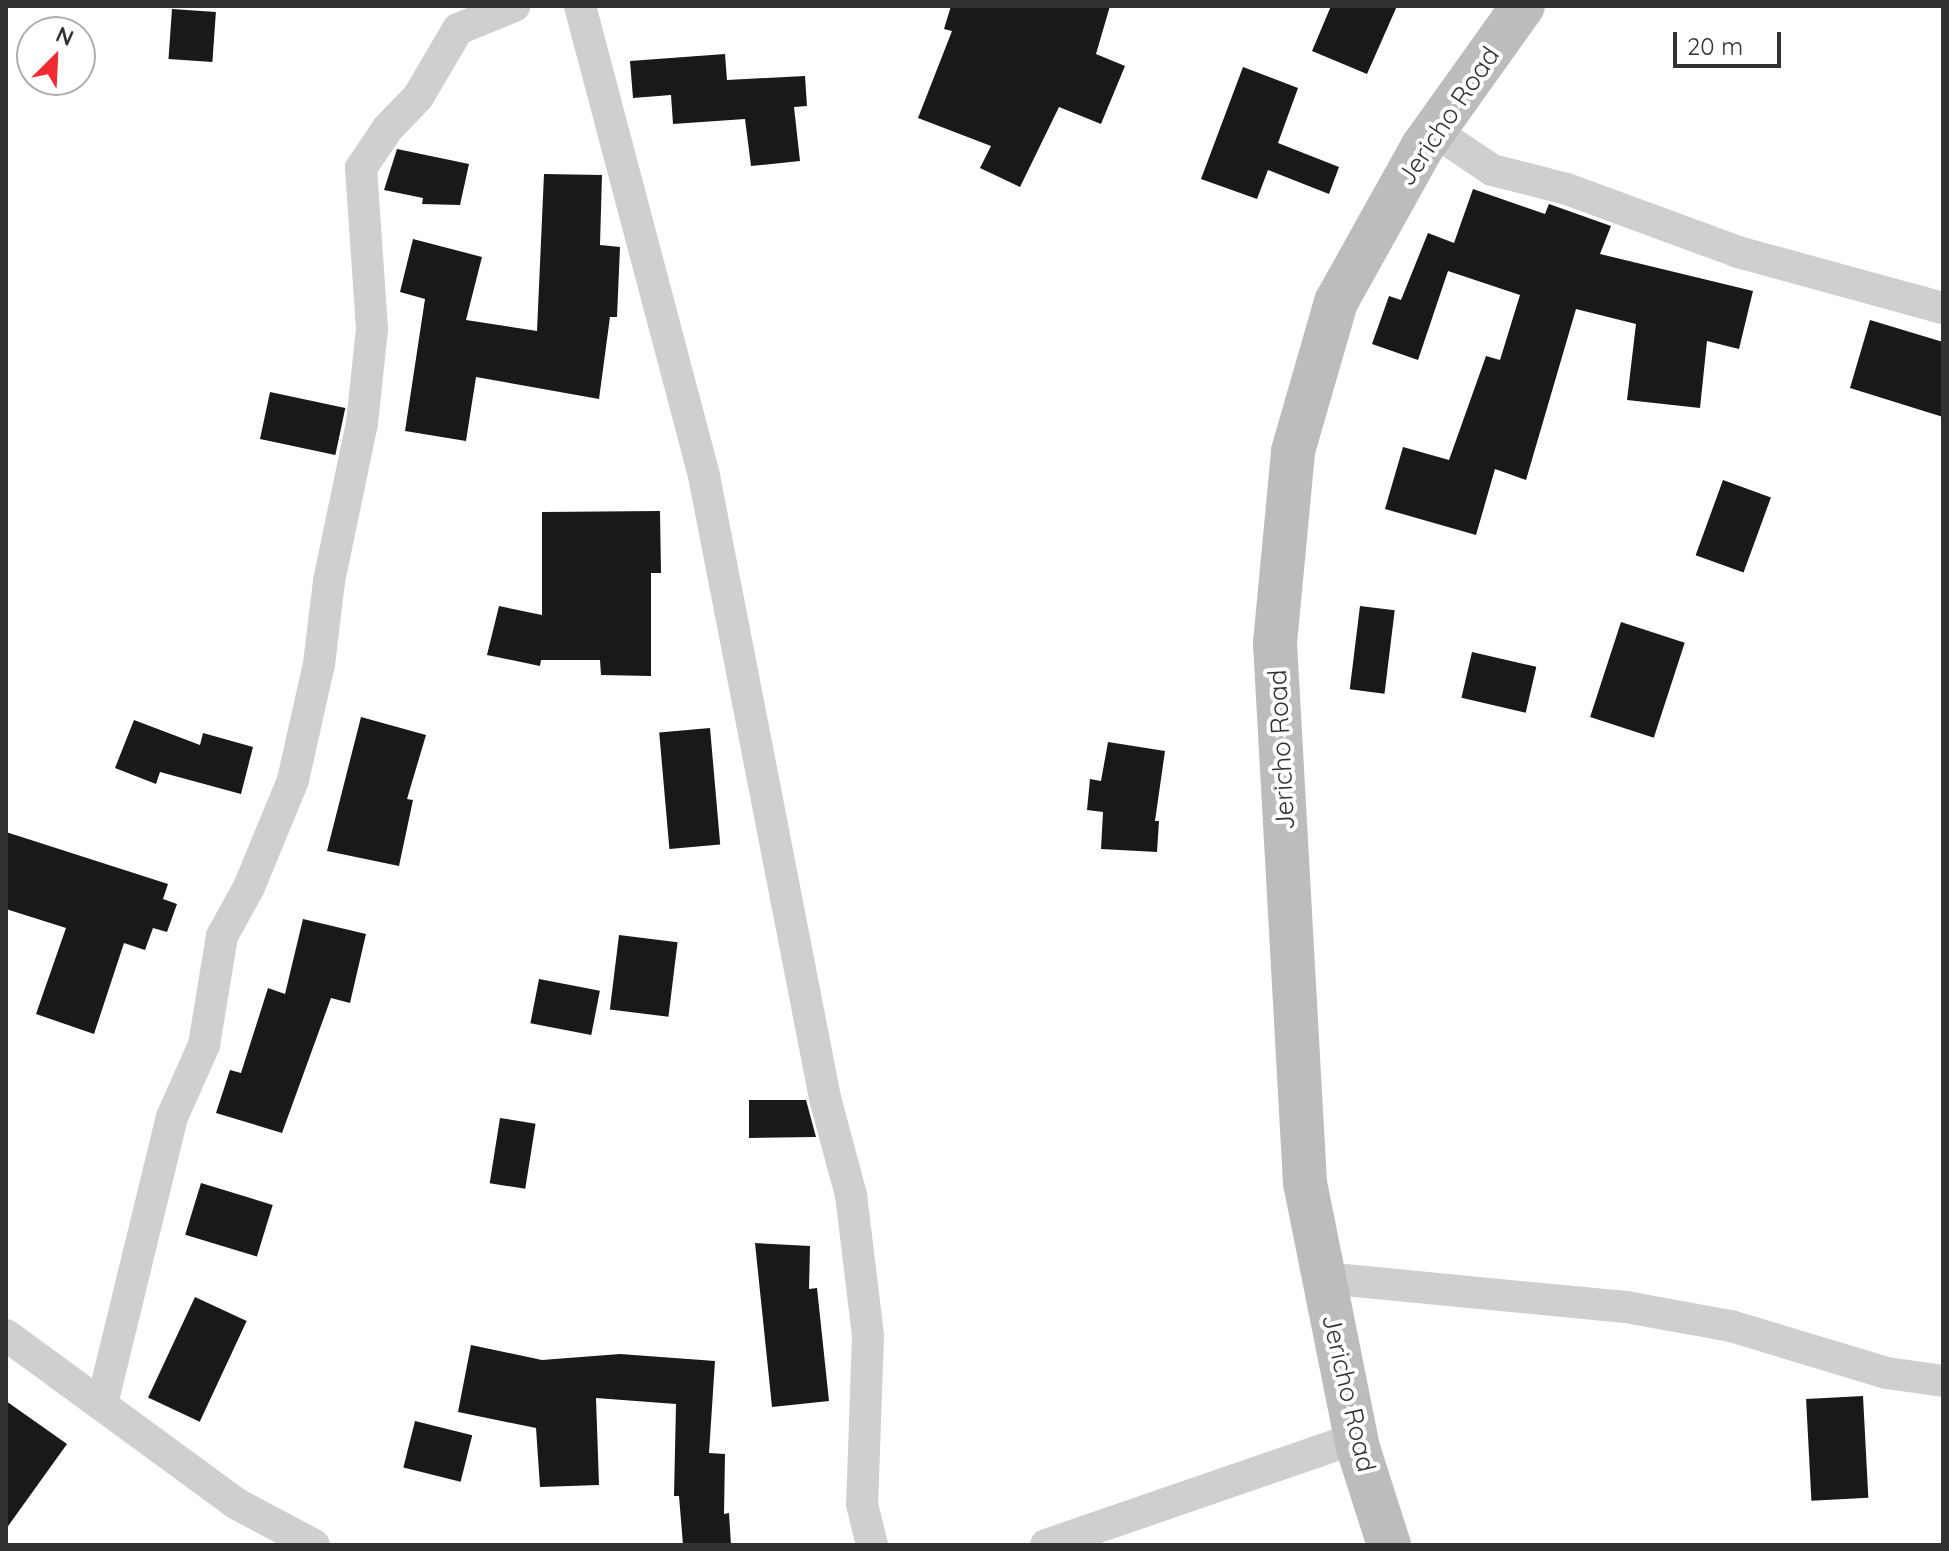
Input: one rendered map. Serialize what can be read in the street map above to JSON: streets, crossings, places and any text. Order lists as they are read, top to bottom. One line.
{"streets":{"street":["Jericho Road"]},"scale_bar":"20 m","north":"top right"}
